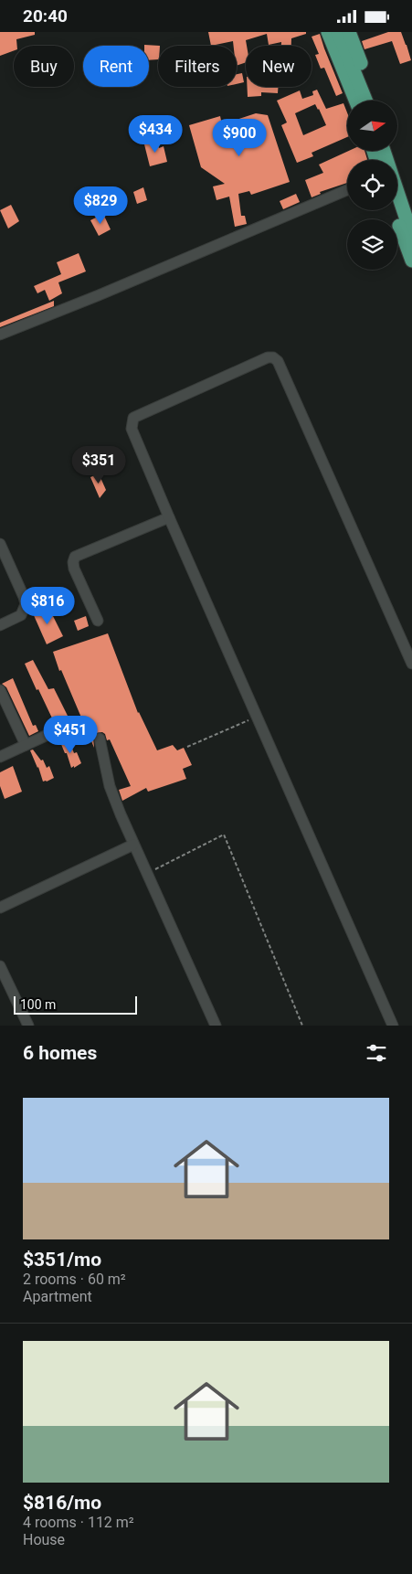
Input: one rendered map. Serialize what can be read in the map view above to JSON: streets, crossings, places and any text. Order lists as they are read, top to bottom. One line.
{"scale_bar":"100 m","north":"right","page":{"status":"20:40","chip":["Buy","Rent","Filters","New"],"price":["$434","$900","$829","$351","$816","$451"],"scale":"100 m","heading":"6 homes","list":[{"name":"$351/mo","note":"2 rooms · 60 m² · Apartment"},{"name":"$816/mo","note":"4 rooms · 112 m² · House"}]}}
